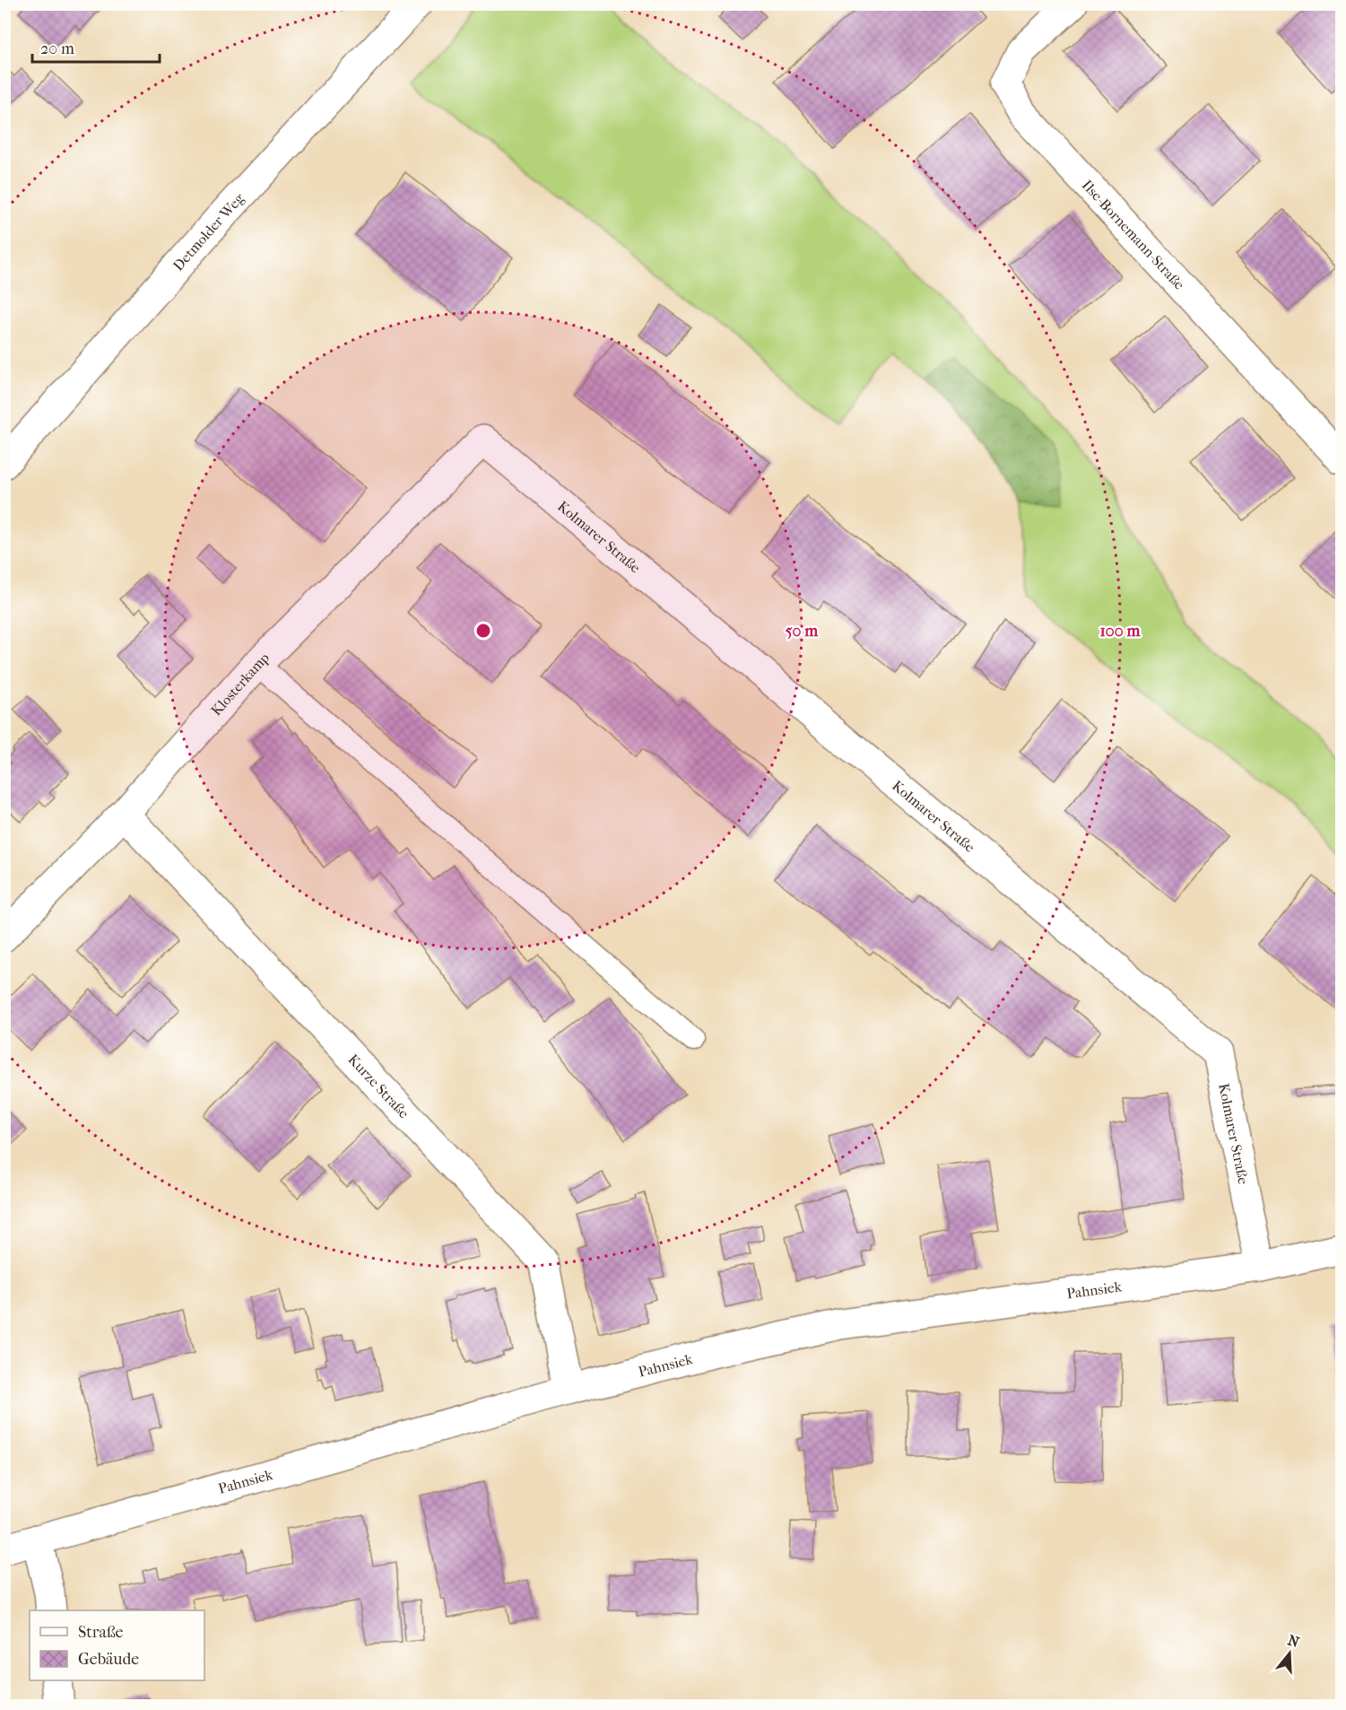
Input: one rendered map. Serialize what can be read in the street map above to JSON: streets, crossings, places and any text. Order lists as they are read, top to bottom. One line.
{"streets":{"street":["Detmolder Weg","Ilse-Bornemann-Straße","Kolmarer Straße","Klosterkamp","Kurze Straße","Pahnsiek"]},"crossings":[["Kolmarer Straße","Klosterkamp"],["Kolmarer Straße","Pahnsiek"],["Klosterkamp","Kurze Straße"],["Kurze Straße","Pahnsiek"]],"legend":["Straße","Gebäude"],"scale_bar":"20 m","north":"top","rings":["50 m","100 m"]}
